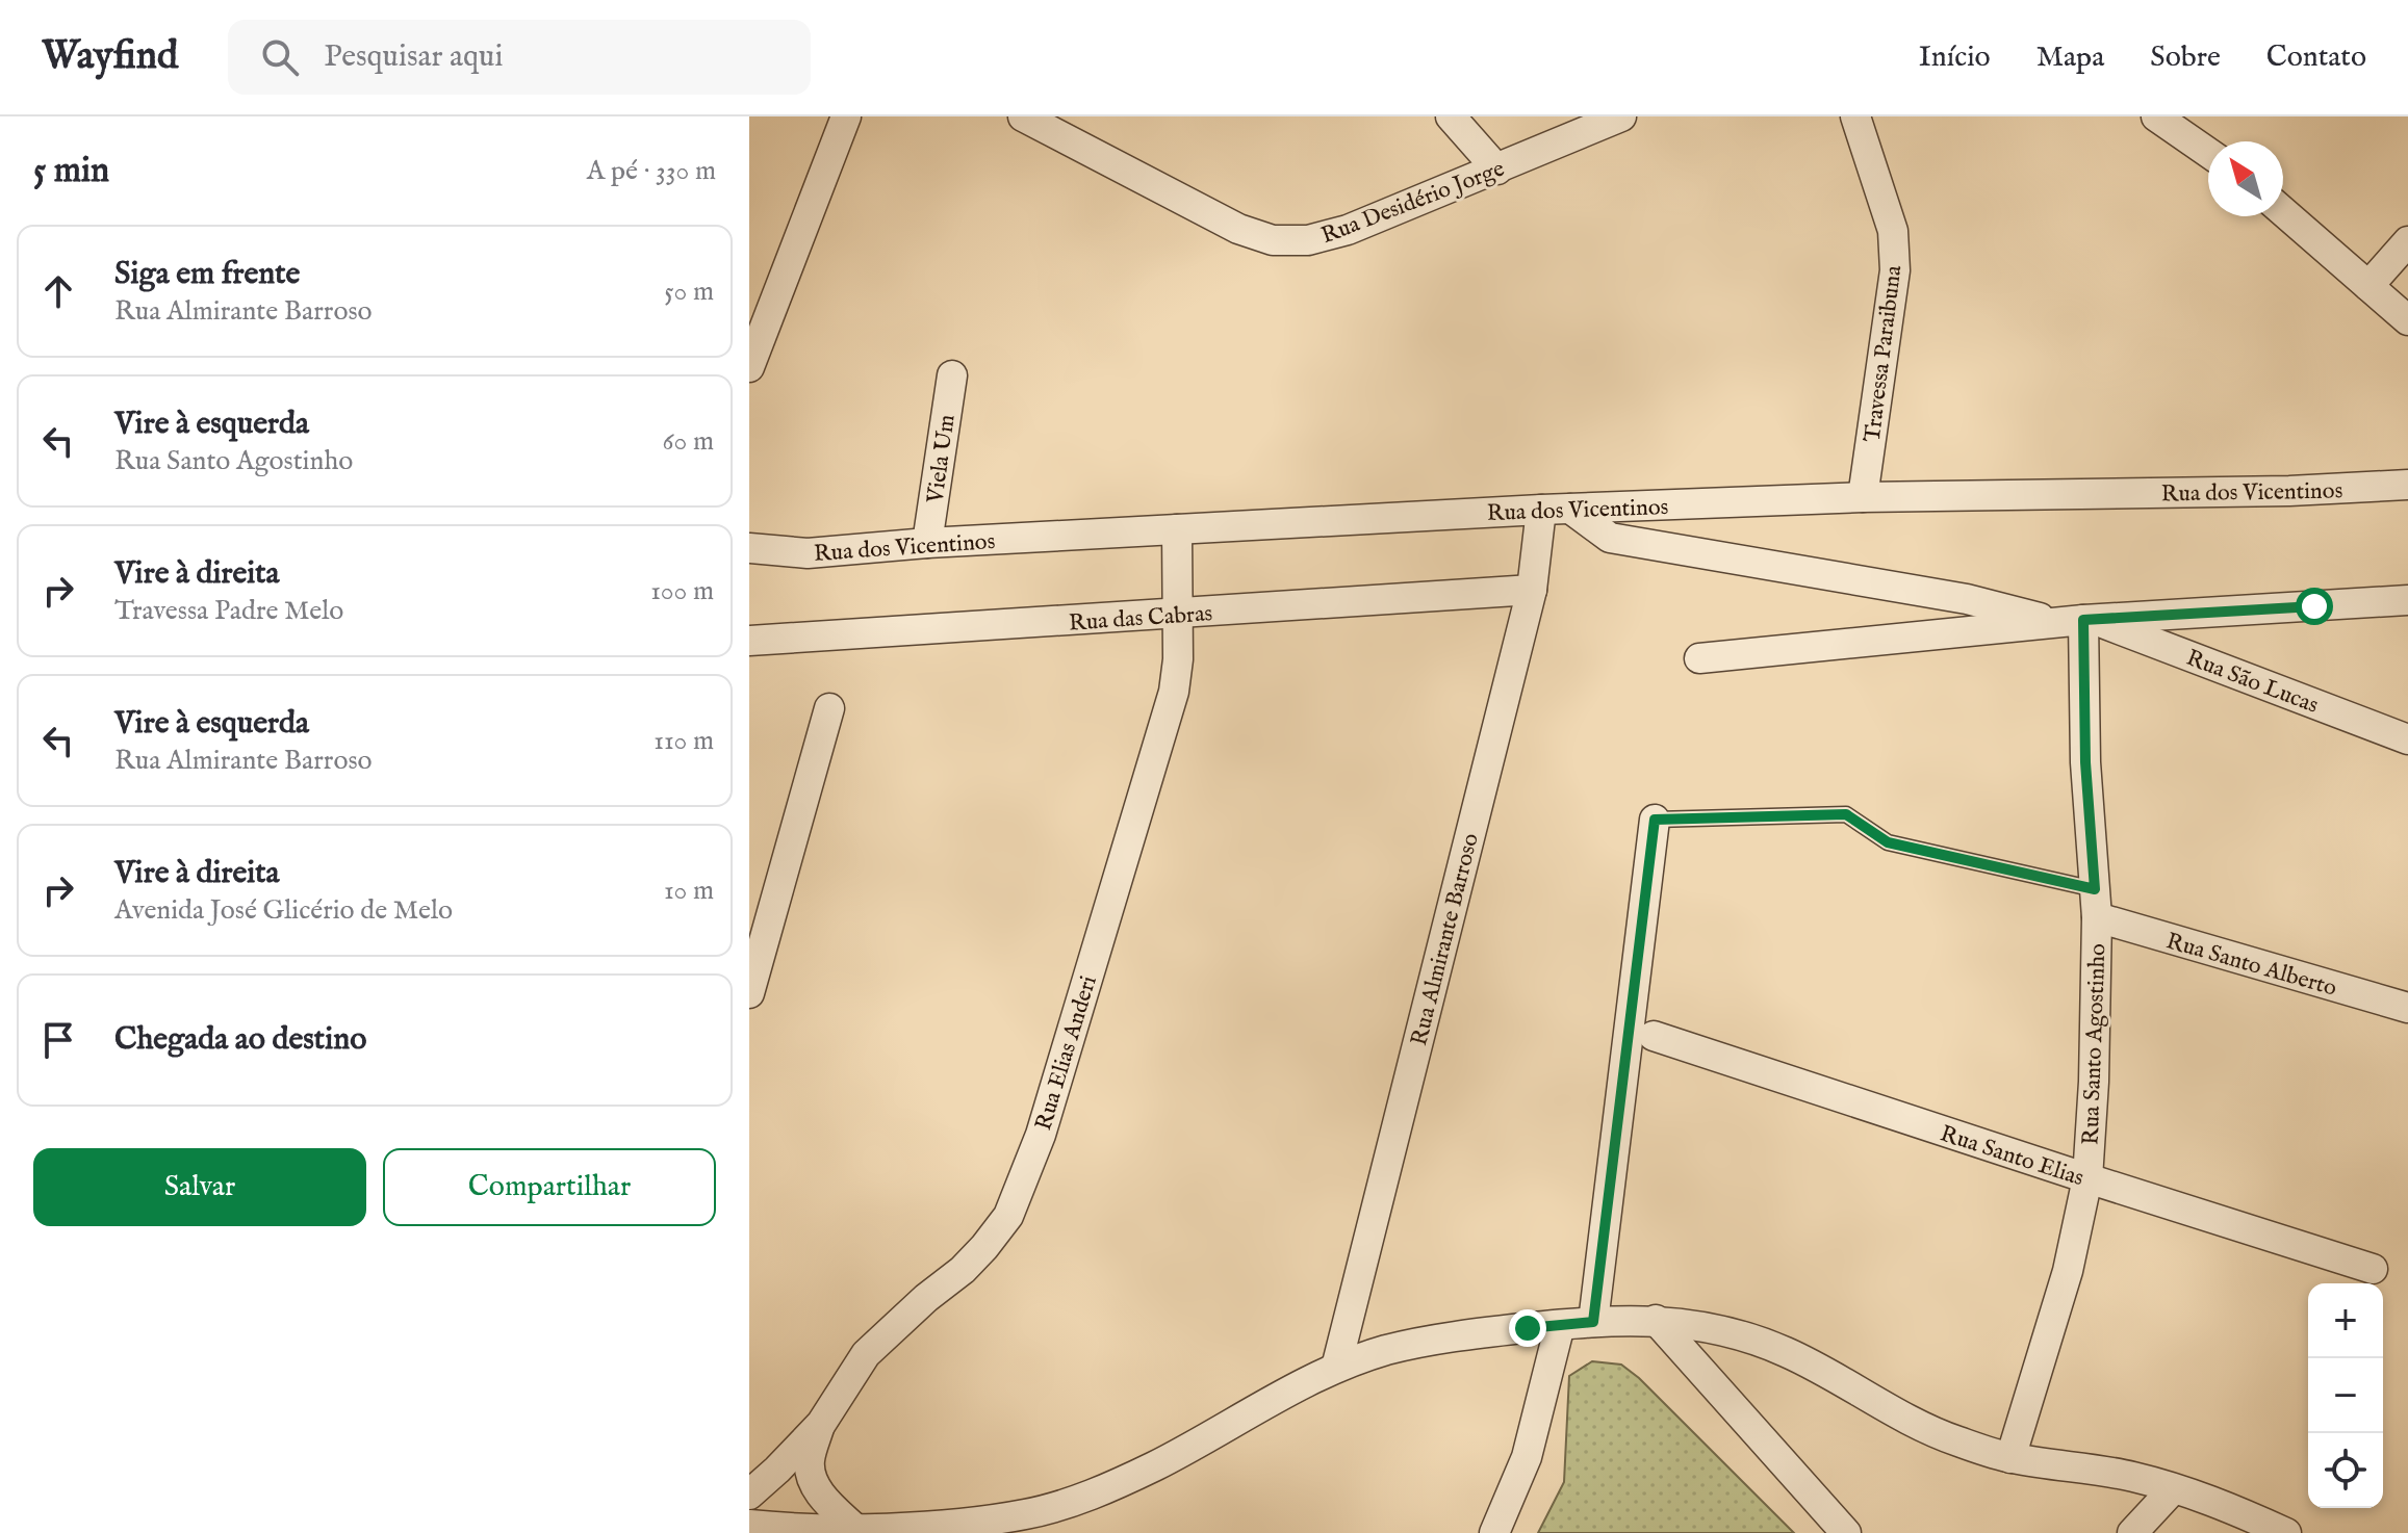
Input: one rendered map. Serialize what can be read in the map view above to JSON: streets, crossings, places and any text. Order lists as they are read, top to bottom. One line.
{"streets":{"street":["Rua Desidério Jorge","Travessa Paraibuna","Viela Um","Rua dos Vicentinos","Rua das Cabras","Rua São Lucas","Rua Almirante Barroso","Rua Santo Alberto","Rua Santo Agostinho","Rua Elias Anderi","Rua Santo Elias"]},"crossings":[["Travessa Paraibuna","Rua dos Vicentinos"],["Viela Um","Rua dos Vicentinos"],["Rua dos Vicentinos","Rua Almirante Barroso"],["Rua dos Vicentinos","Rua Elias Anderi"],["Rua das Cabras","Rua Almirante Barroso"],["Rua das Cabras","Rua Elias Anderi"],["Rua São Lucas","Rua Santo Agostinho"],["Rua Santo Alberto","Rua Santo Agostinho"],["Rua Santo Agostinho","Rua Santo Elias"]],"north":"top left","page":{"header":"Wayfind","search":"Pesquisar aqui","nav":["Início","Mapa","Sobre","Contato"],"heading":["5 min","A pé · 330 m"],"list":[["Siga em frente","Rua Almirante Barroso","50 m"],["Vire à esquerda","Rua Santo Agostinho","60 m"],["Vire à direita","Travessa Padre Melo","100 m"],["Vire à esquerda","Rua Almirante Barroso","110 m"],["Vire à direita","Avenida José Glicério de Melo","10 m"],"Chegada ao destino"],"buttons":["Salvar","Compartilhar"],"map_buttons":["+","−"]}}
